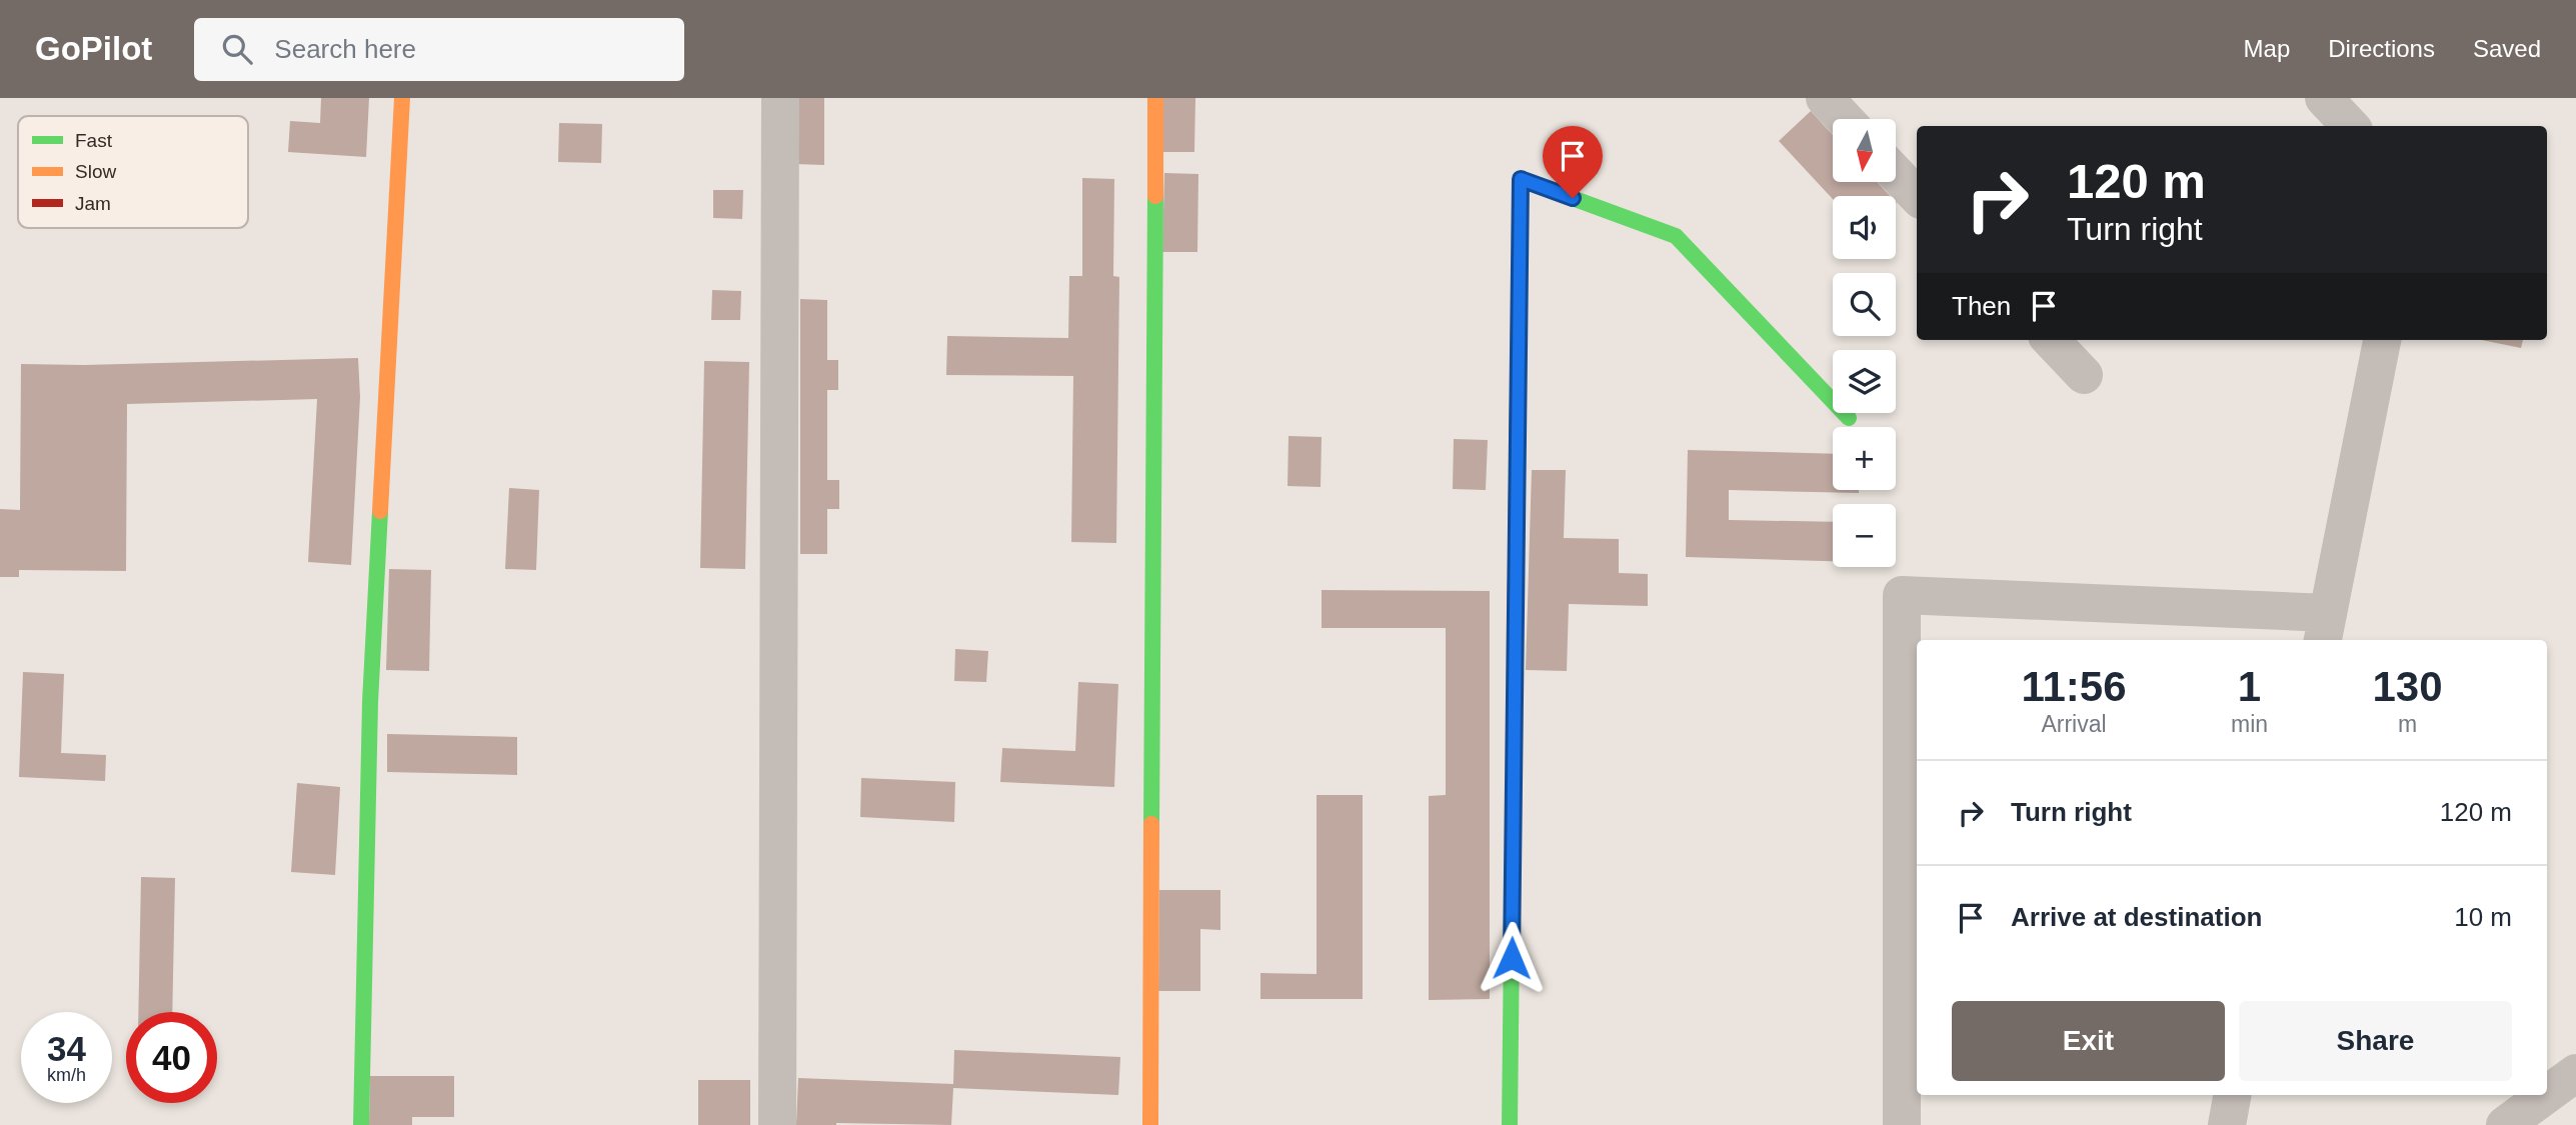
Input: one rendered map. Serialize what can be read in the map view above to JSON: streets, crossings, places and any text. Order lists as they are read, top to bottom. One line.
{"legend":["Fast","Slow","Jam"],"north":"bottom","page":{"header":"GoPilot","search":"Search here","nav":["Map","Directions","Saved"],"map_buttons":["+","−"],"turn":["120 m","Turn right"],"then":"Then","eta":["11:56","Arrival","1","min","130","m"],"list":[{"name":"Turn right","value":"120 m"},{"name":"Arrive at destination","value":"10 m"}],"buttons":["Exit","Share"],"speed":"34 km/h","limit":"40"}}
